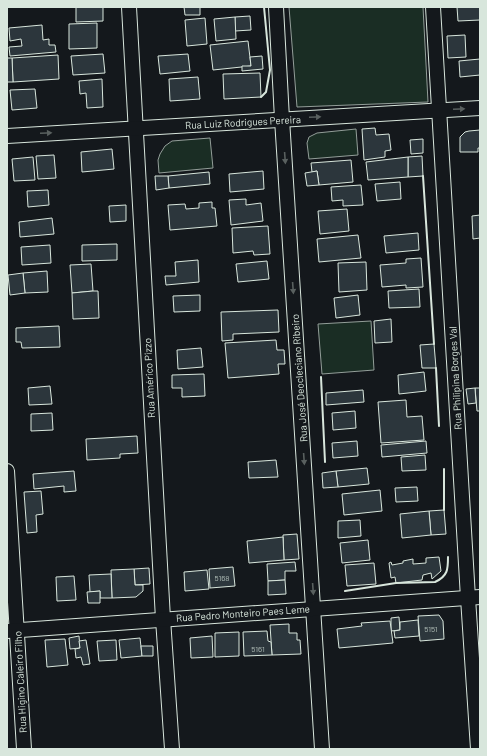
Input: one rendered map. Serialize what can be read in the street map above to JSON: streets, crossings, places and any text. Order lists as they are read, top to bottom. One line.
{"streets":{"street":["Rua Luiz Rodrigues Pereira","Rua Américo Pizzo","Rua José Deocleciano Ribeiro","Rua Philipina Borges Val","Rua Pedro Monteiro Paes Leme","Rua Higino Caleiro Filho"]},"crossings":[["Rua Luiz Rodrigues Pereira","Rua Américo Pizzo"],["Rua Luiz Rodrigues Pereira","Rua José Deocleciano Ribeiro"],["Rua Luiz Rodrigues Pereira","Rua Philipina Borges Val"],["Rua Américo Pizzo","Rua Pedro Monteiro Paes Leme"],["Rua José Deocleciano Ribeiro","Rua Pedro Monteiro Paes Leme"],["Rua Philipina Borges Val","Rua Pedro Monteiro Paes Leme"],["Rua Pedro Monteiro Paes Leme","Rua Higino Caleiro Filho"]],"one_way":["Rua Luiz Rodrigues Pereira","Rua José Deocleciano Ribeiro"],"house_numbers":["5168","5151","5161"]}
